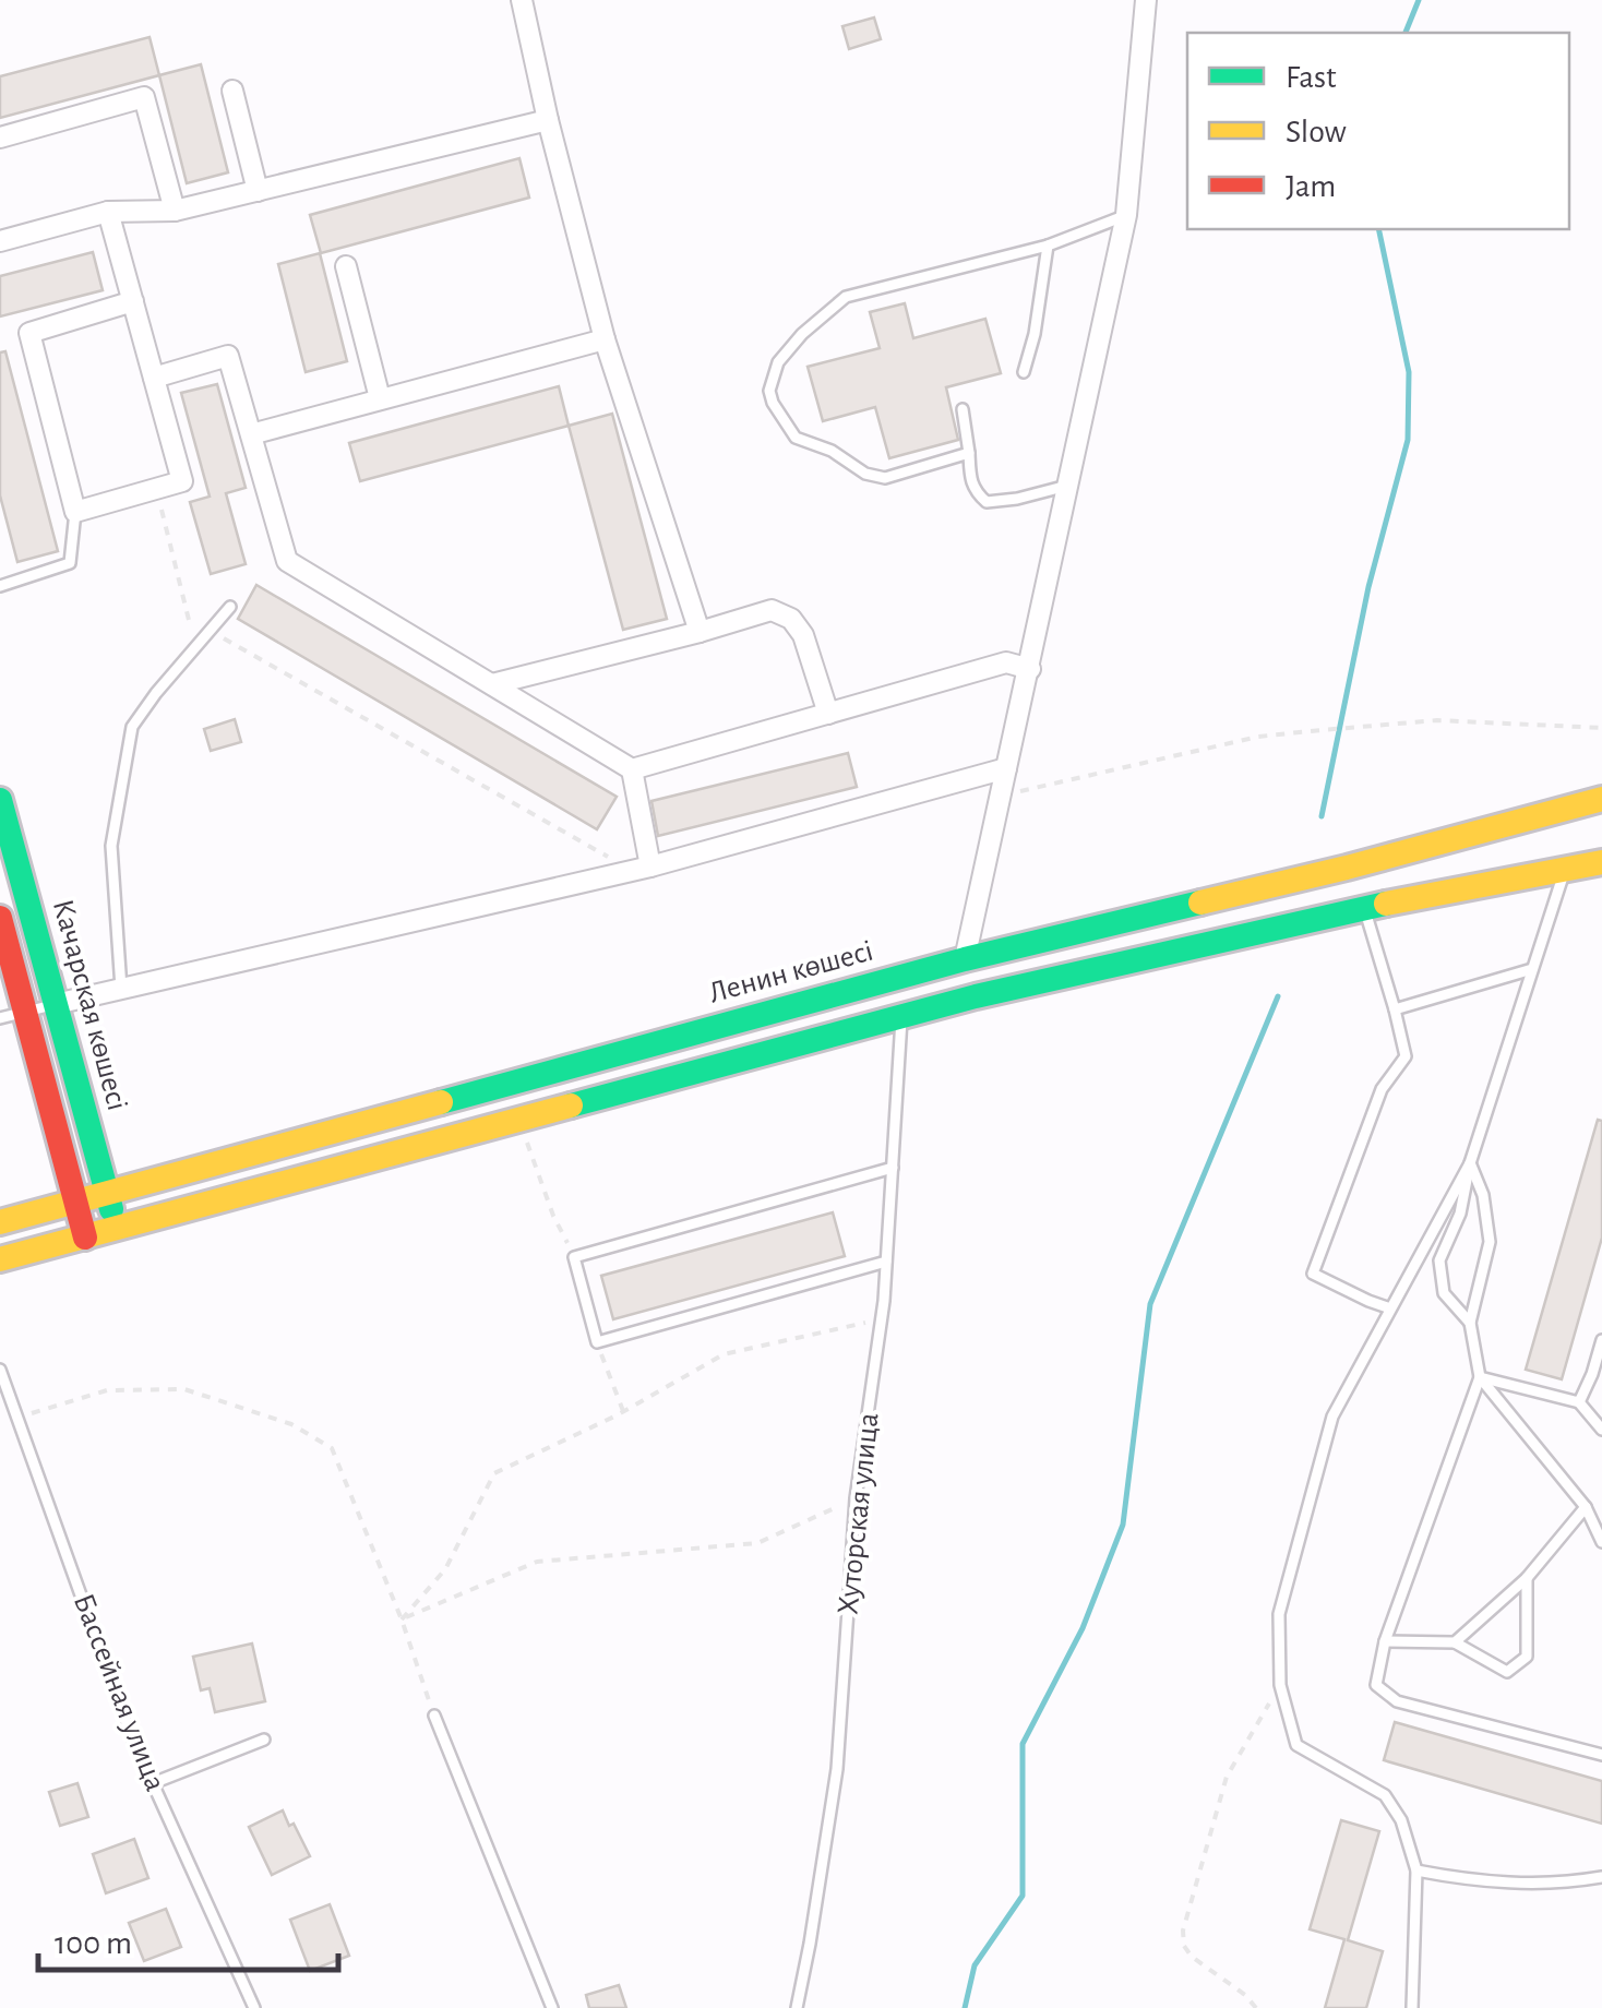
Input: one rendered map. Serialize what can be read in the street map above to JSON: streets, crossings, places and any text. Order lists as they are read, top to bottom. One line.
{"streets":{"main road":["Ленин көшесі","Качарская көшесі"],"lane":["Хуторская улица","Бассейная улица"]},"crossings":[["Ленин көшесі","Качарская көшесі"]],"legend":["Fast","Slow","Jam"],"scale_bar":"100 m"}
